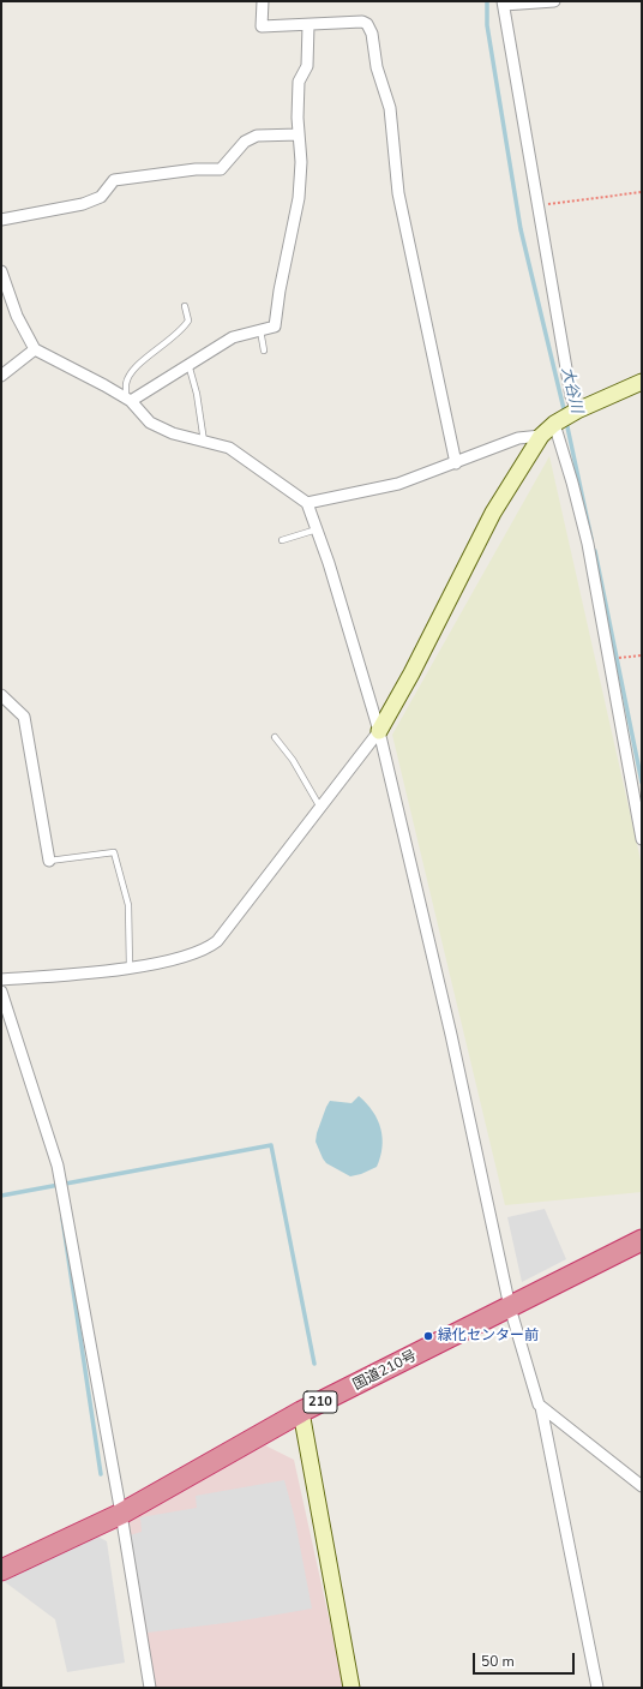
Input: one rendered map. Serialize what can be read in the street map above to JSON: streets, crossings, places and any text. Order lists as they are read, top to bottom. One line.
{"streets":{"highway":["国道210号","210"]},"water":["大谷川"],"places":["緑化センター前"],"scale_bar":"50 m"}
